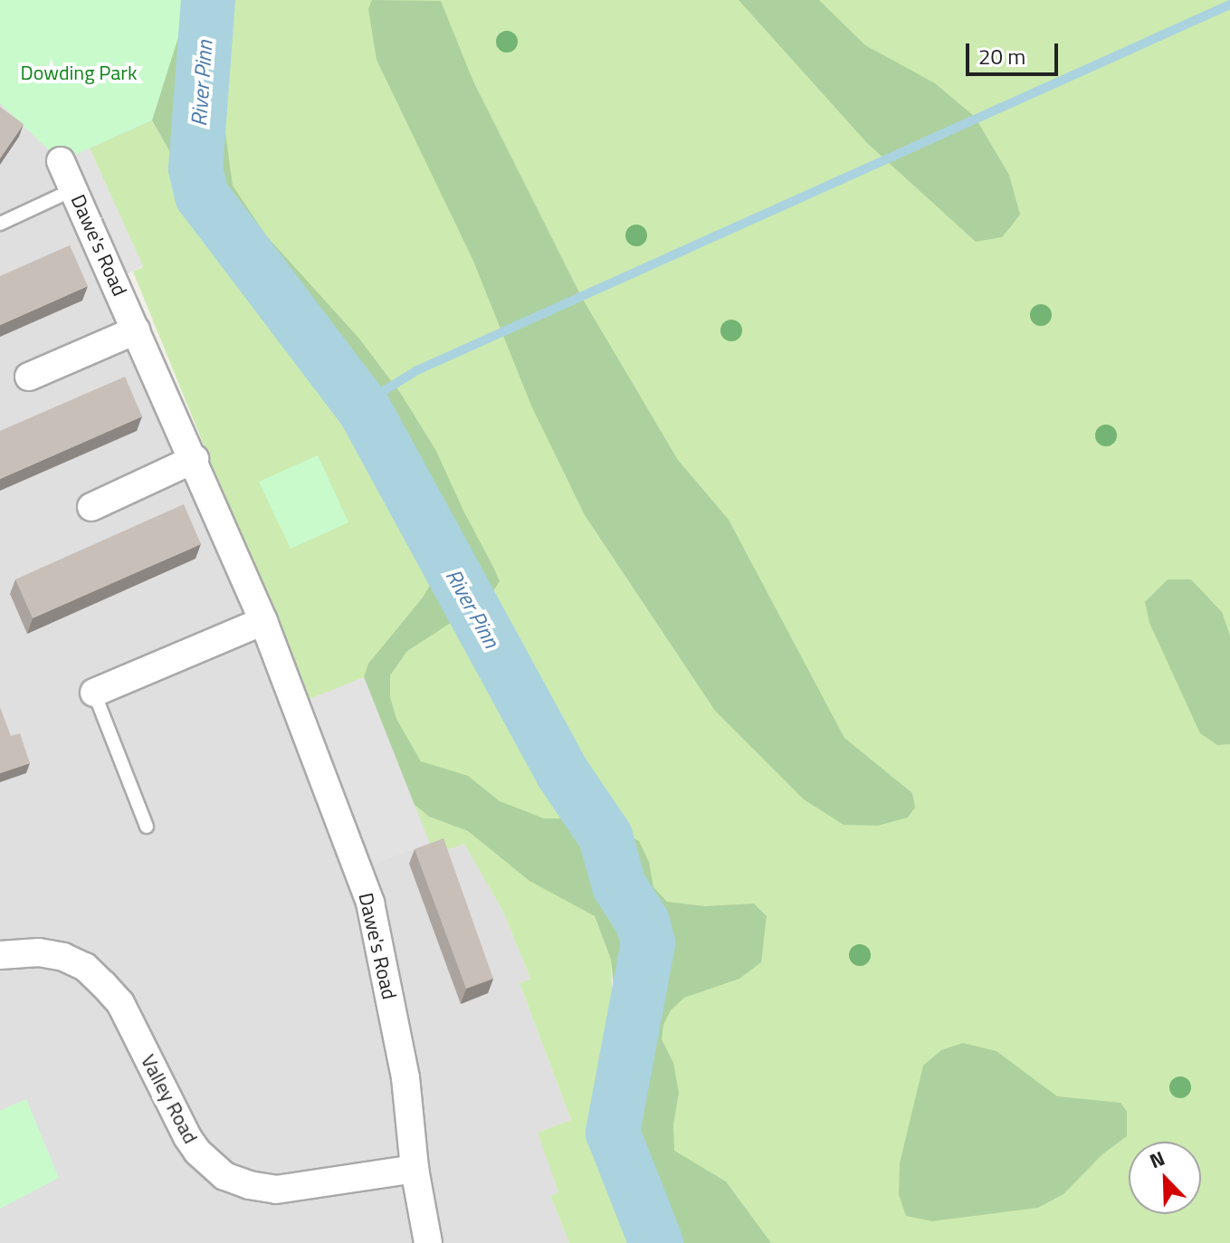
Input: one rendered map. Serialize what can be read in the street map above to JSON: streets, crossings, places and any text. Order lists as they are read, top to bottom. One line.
{"streets":{"street":["Dawe's Road","Valley Road"]},"crossings":[["Dawe's Road","Valley Road"]],"water":["River Pinn"],"parks":["Dowding Park"],"scale_bar":"20 m","north":"top left"}
